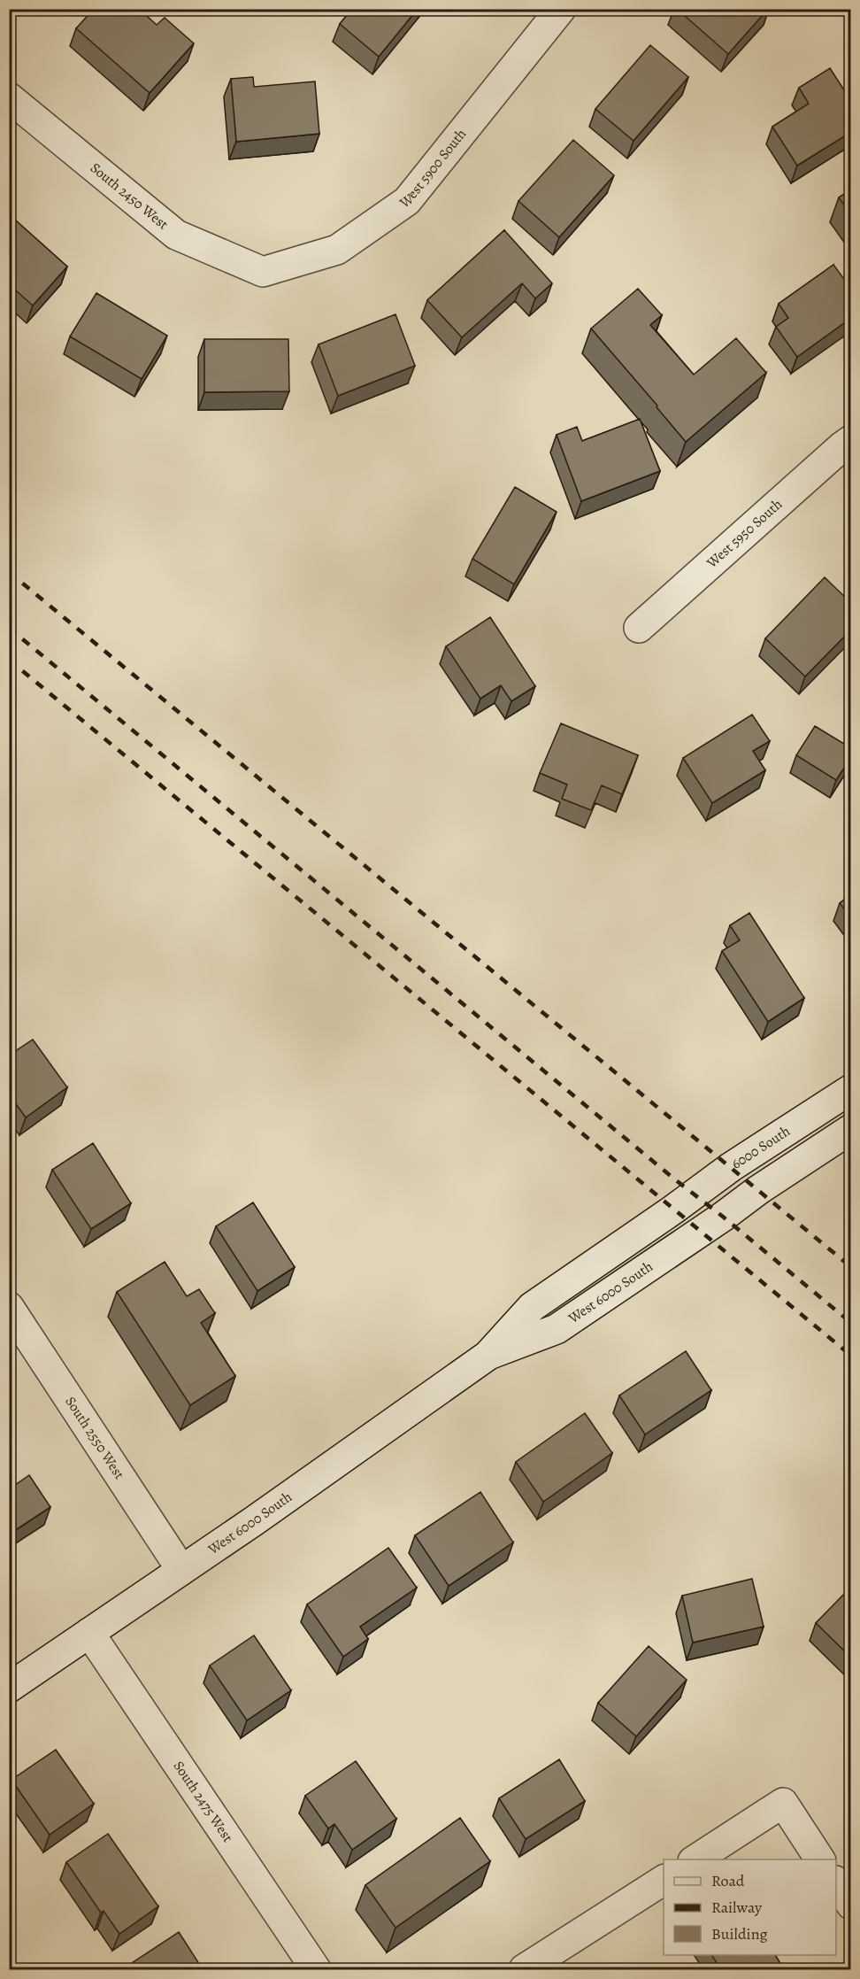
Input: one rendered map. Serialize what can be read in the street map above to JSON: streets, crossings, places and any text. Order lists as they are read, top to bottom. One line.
{"streets":{"street":["West 5900 South","South 2450 West","West 5950 South","6000 South","West 6000 South","South 2550 West","South 2475 West"]},"crossings":[["West 5900 South","South 2450 West"],["6000 South","West 6000 South"],["West 6000 South","South 2550 West"],["West 6000 South","South 2475 West"]],"legend":["Road","Railway","Building"]}
